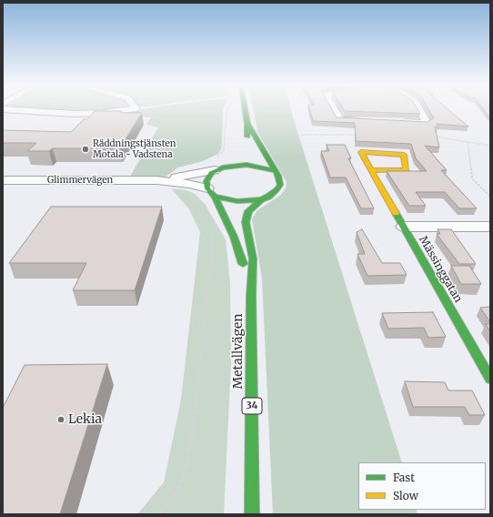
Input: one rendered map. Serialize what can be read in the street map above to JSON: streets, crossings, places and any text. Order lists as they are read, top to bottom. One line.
{"streets":{"main road":["Mässinggatan","Metallvägen","34"],"street":["Glimmervägen"]},"crossings":[["Glimmervägen","Metallvägen"],["Glimmervägen","34"],["Metallvägen","34"]],"places":["Räddningstjänsten Motala - Vadstena","Lekia"],"legend":["Fast","Slow"]}
